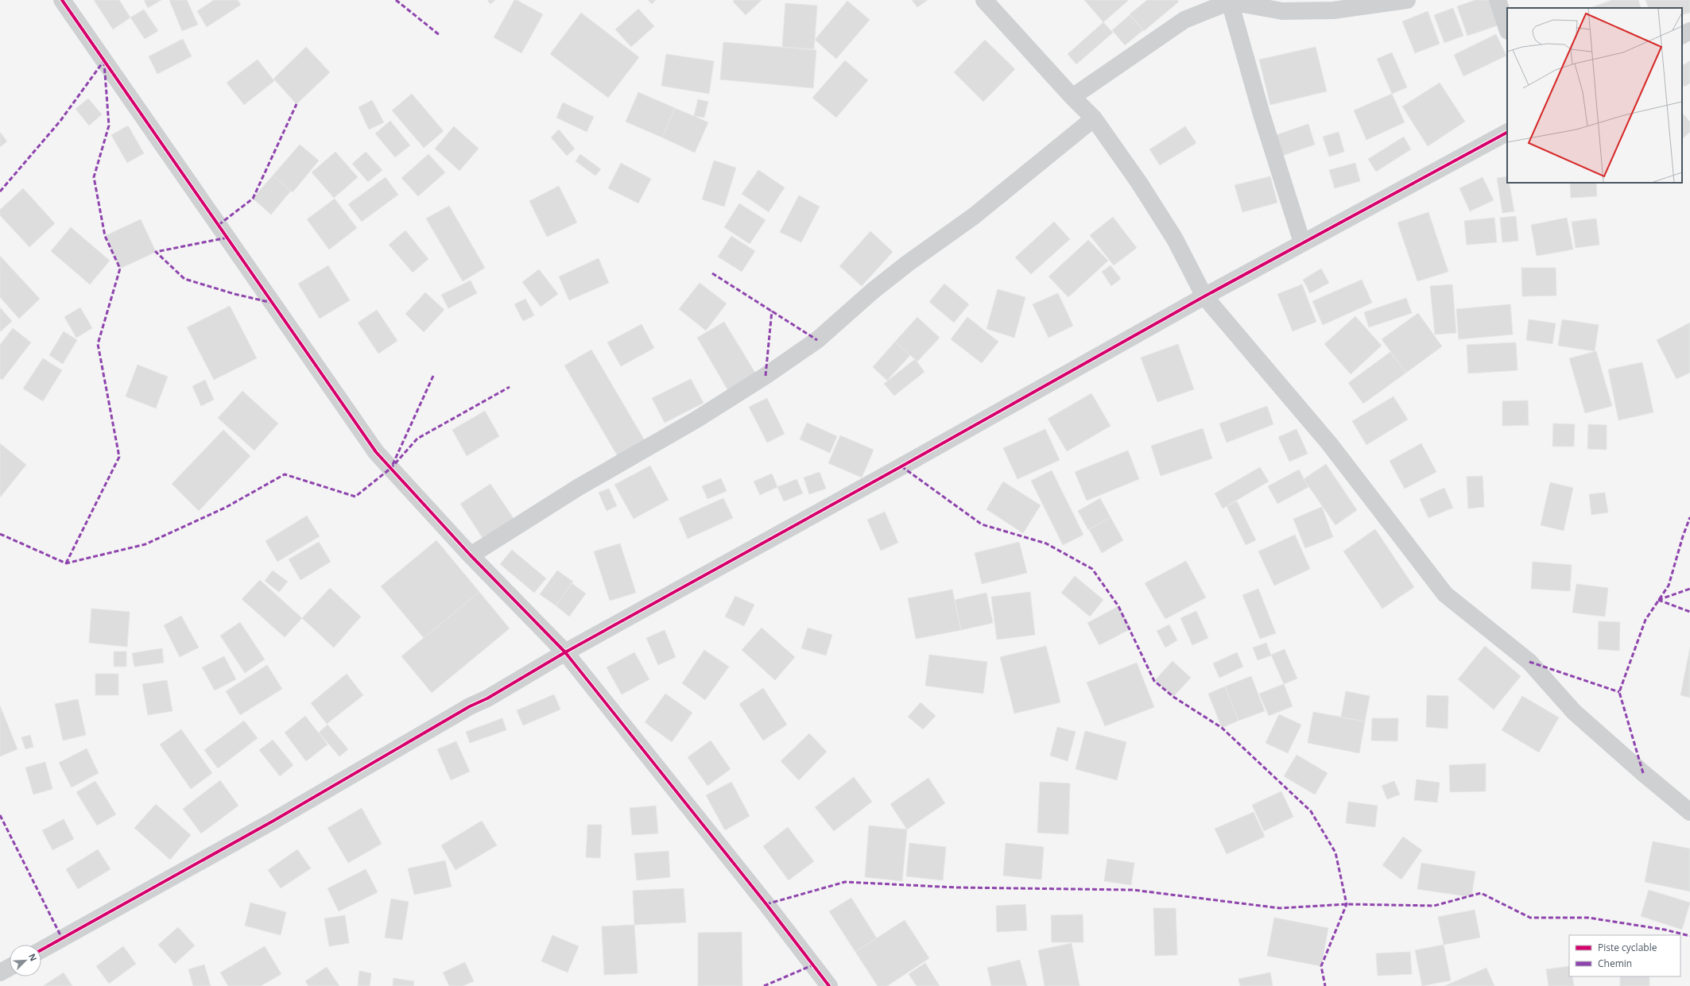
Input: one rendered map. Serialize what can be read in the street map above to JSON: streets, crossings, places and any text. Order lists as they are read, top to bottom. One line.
{"legend":["Piste cyclable","Chemin"],"north":"top right"}
